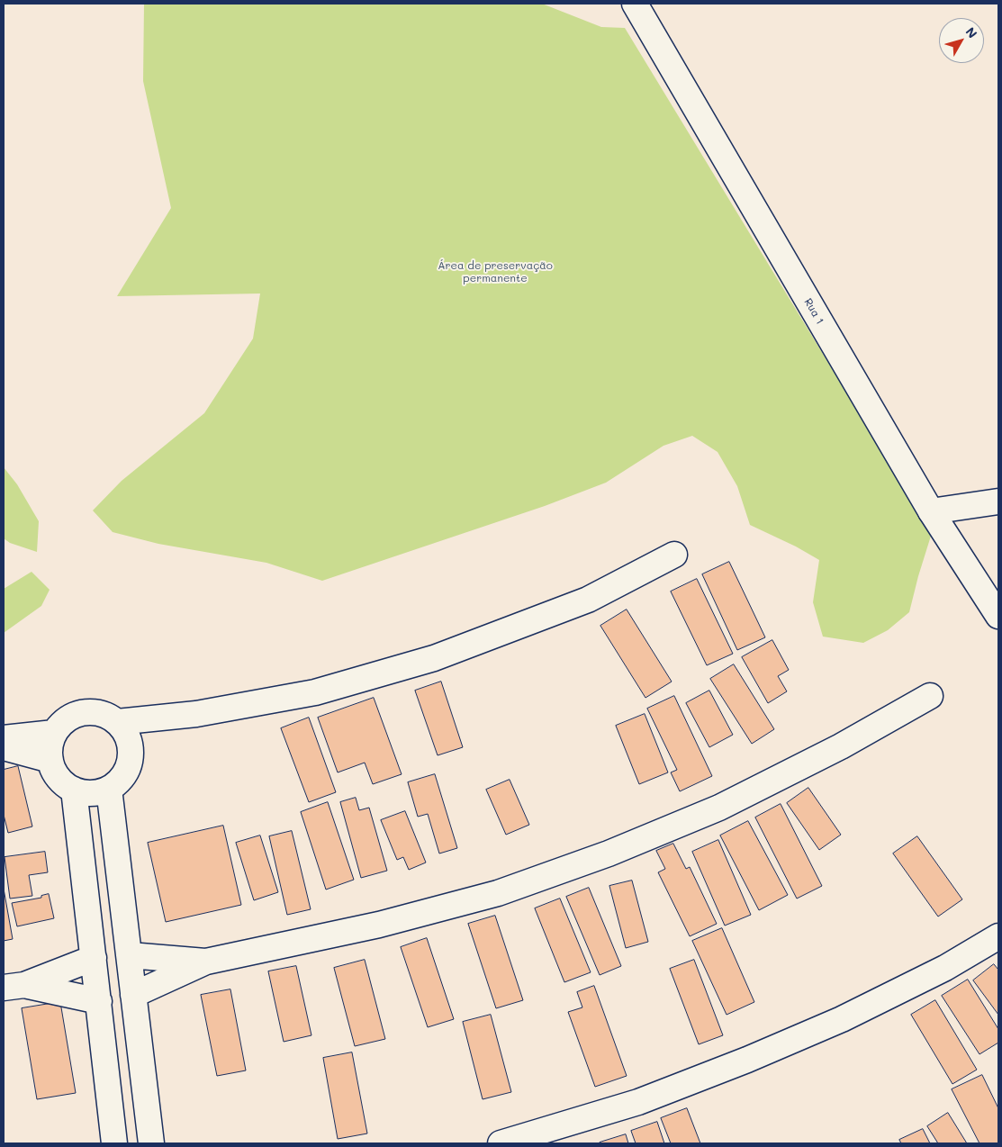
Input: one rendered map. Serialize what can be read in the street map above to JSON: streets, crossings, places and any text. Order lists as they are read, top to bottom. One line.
{"streets":{"street":["Rua 1"]},"parks":["Área de preservação permanente"],"north":"top right"}
